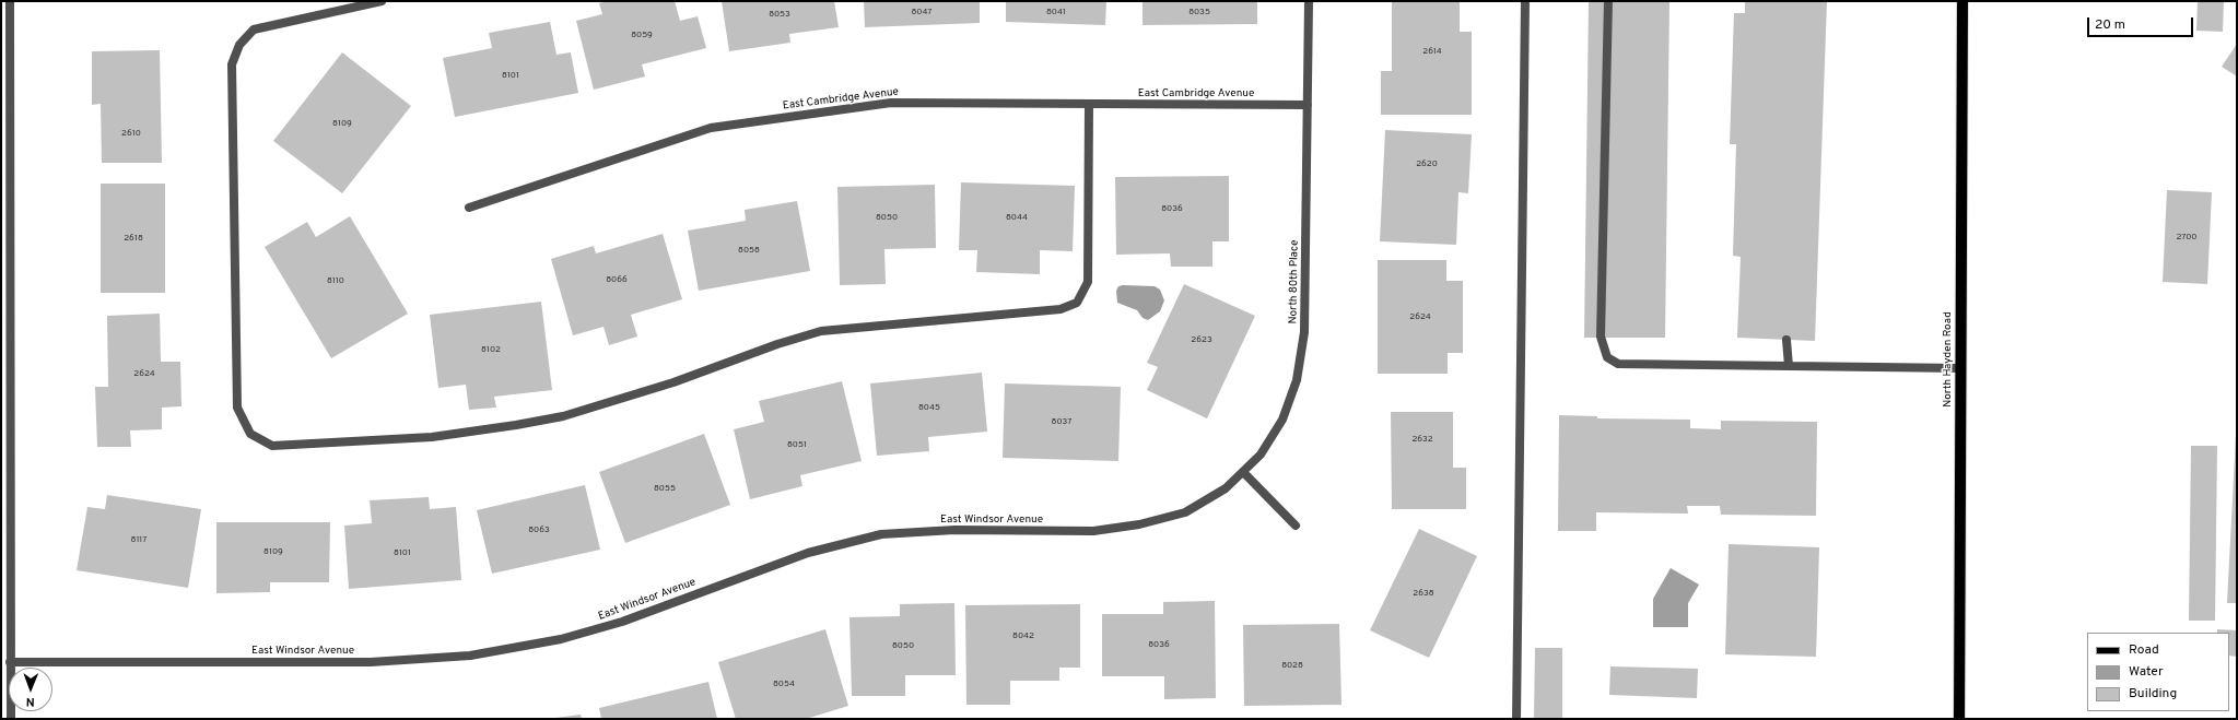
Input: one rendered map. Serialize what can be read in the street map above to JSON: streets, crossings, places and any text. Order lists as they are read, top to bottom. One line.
{"streets":{"main road":["North Hayden Road"],"street":["East Cambridge Avenue","North 80th Place","East Windsor Avenue"]},"crossings":[["East Cambridge Avenue","North 80th Place"],["North 80th Place","East Windsor Avenue"]],"house_numbers":["8047","8041","8035","8053","8059","2614","8101","8109","2610","2620","8036","8050","8044","2700","2618","8058","8066","8110","2624","2623","8102","2624","8045","8037","2632","8051","8055","8063","8117","8109","8101","2638","8042","8036","8050","8028","8054"],"legend":["Road","Water","Building"],"scale_bar":"20 m","north":"bottom"}
